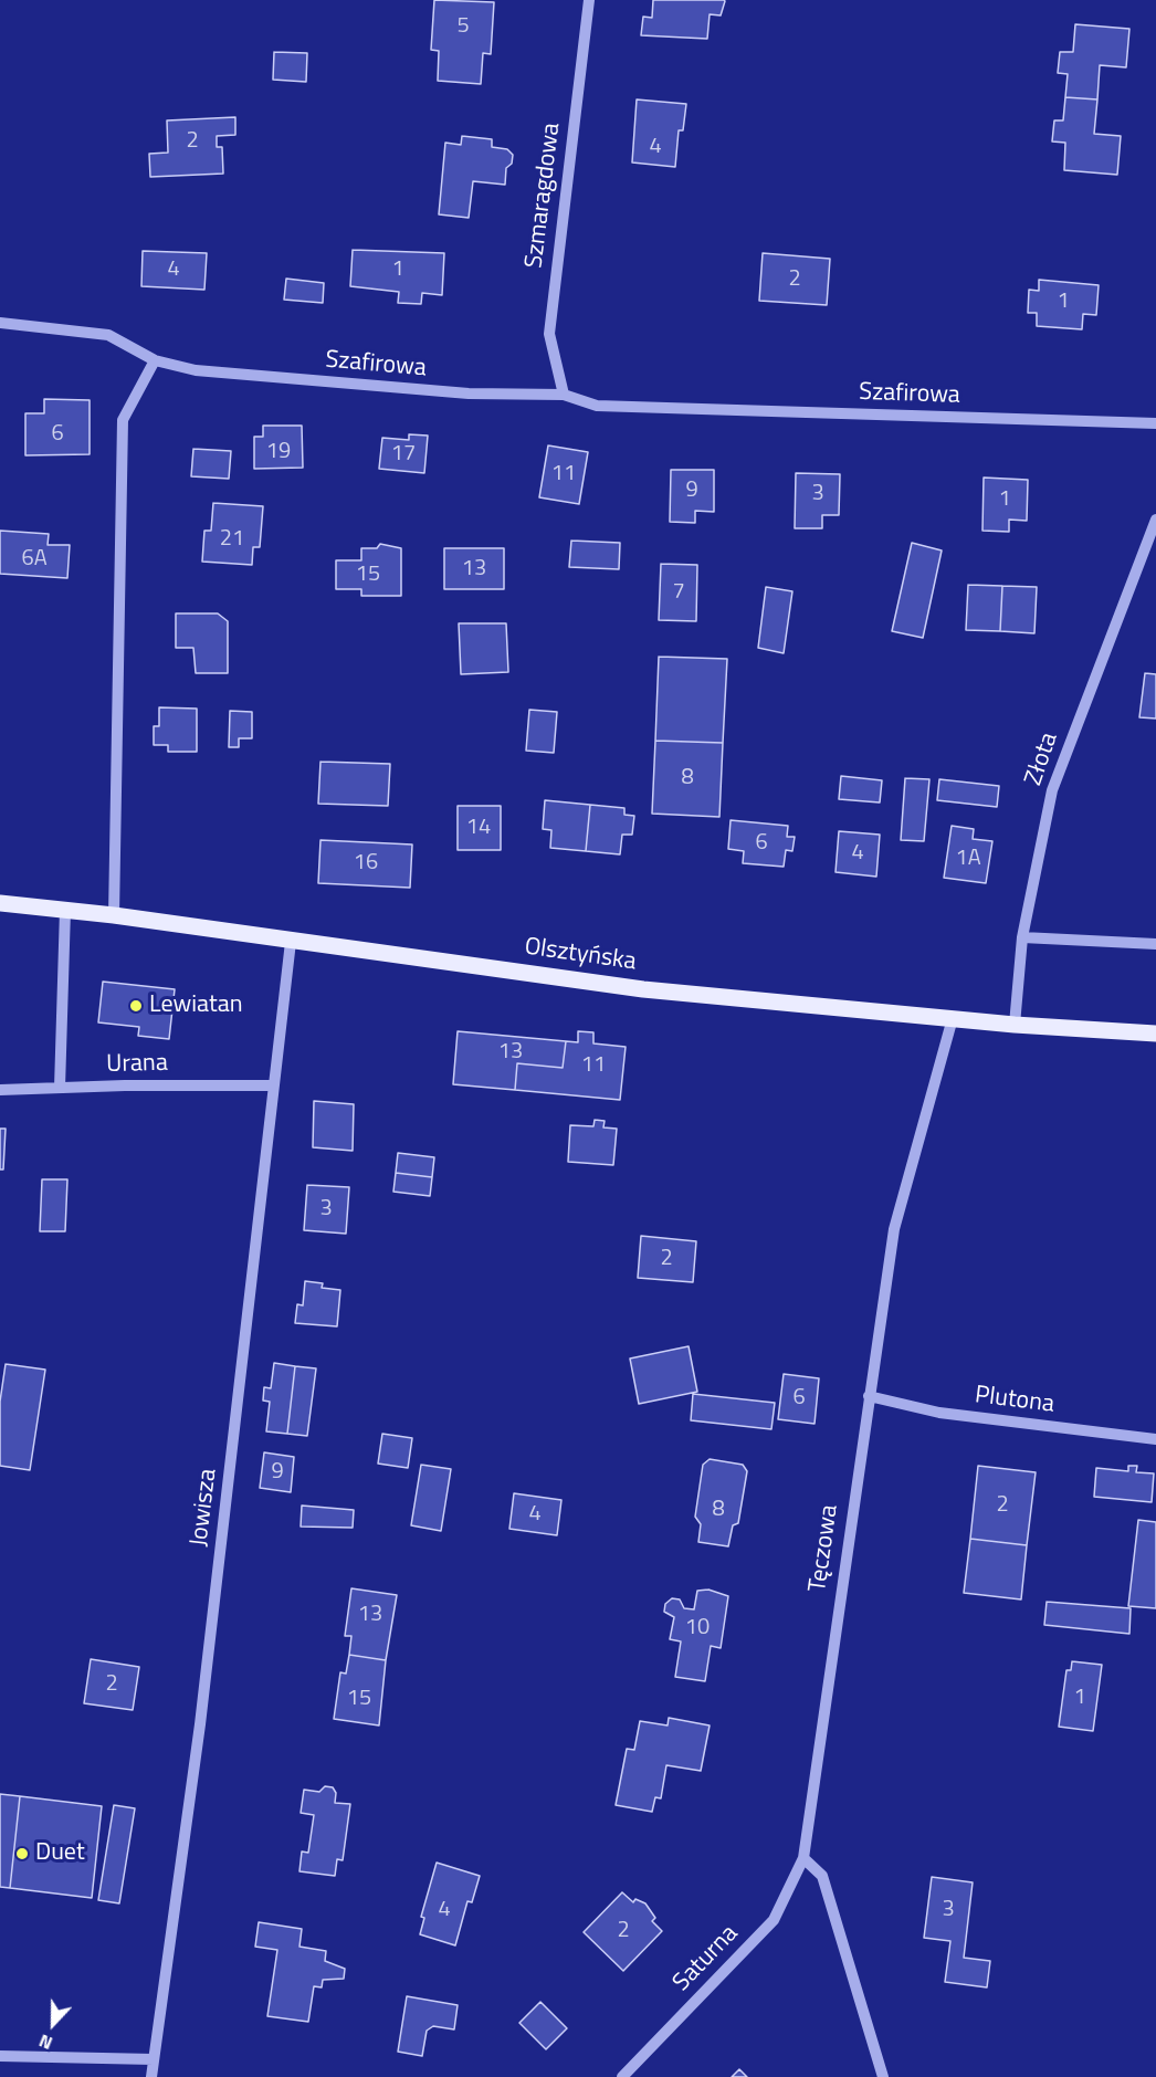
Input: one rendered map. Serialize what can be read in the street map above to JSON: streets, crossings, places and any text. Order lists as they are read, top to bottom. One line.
{"streets":{"main road":["Olsztyńska"],"street":["Szmaragdowa","Szafirowa","Złota","Urana","Plutona","Jowisza","Tęczowa","Saturna"]},"crossings":[["Szmaragdowa","Szafirowa"],["Złota","Olsztyńska"],["Olsztyńska","Jowisza"],["Olsztyńska","Tęczowa"],["Urana","Jowisza"],["Plutona","Tęczowa"],["Tęczowa","Saturna"]],"places":["Lewiatan","Duet"],"house_numbers":["5","2","4","4","1","2","1","6","19","17","11","9","3","1","21","6A","13","15","7","8","14","6","4","1A","16","13","11","3","2","6","9","2","8","4","13","10","2","1","15","4","3","2"],"north":"bottom"}
